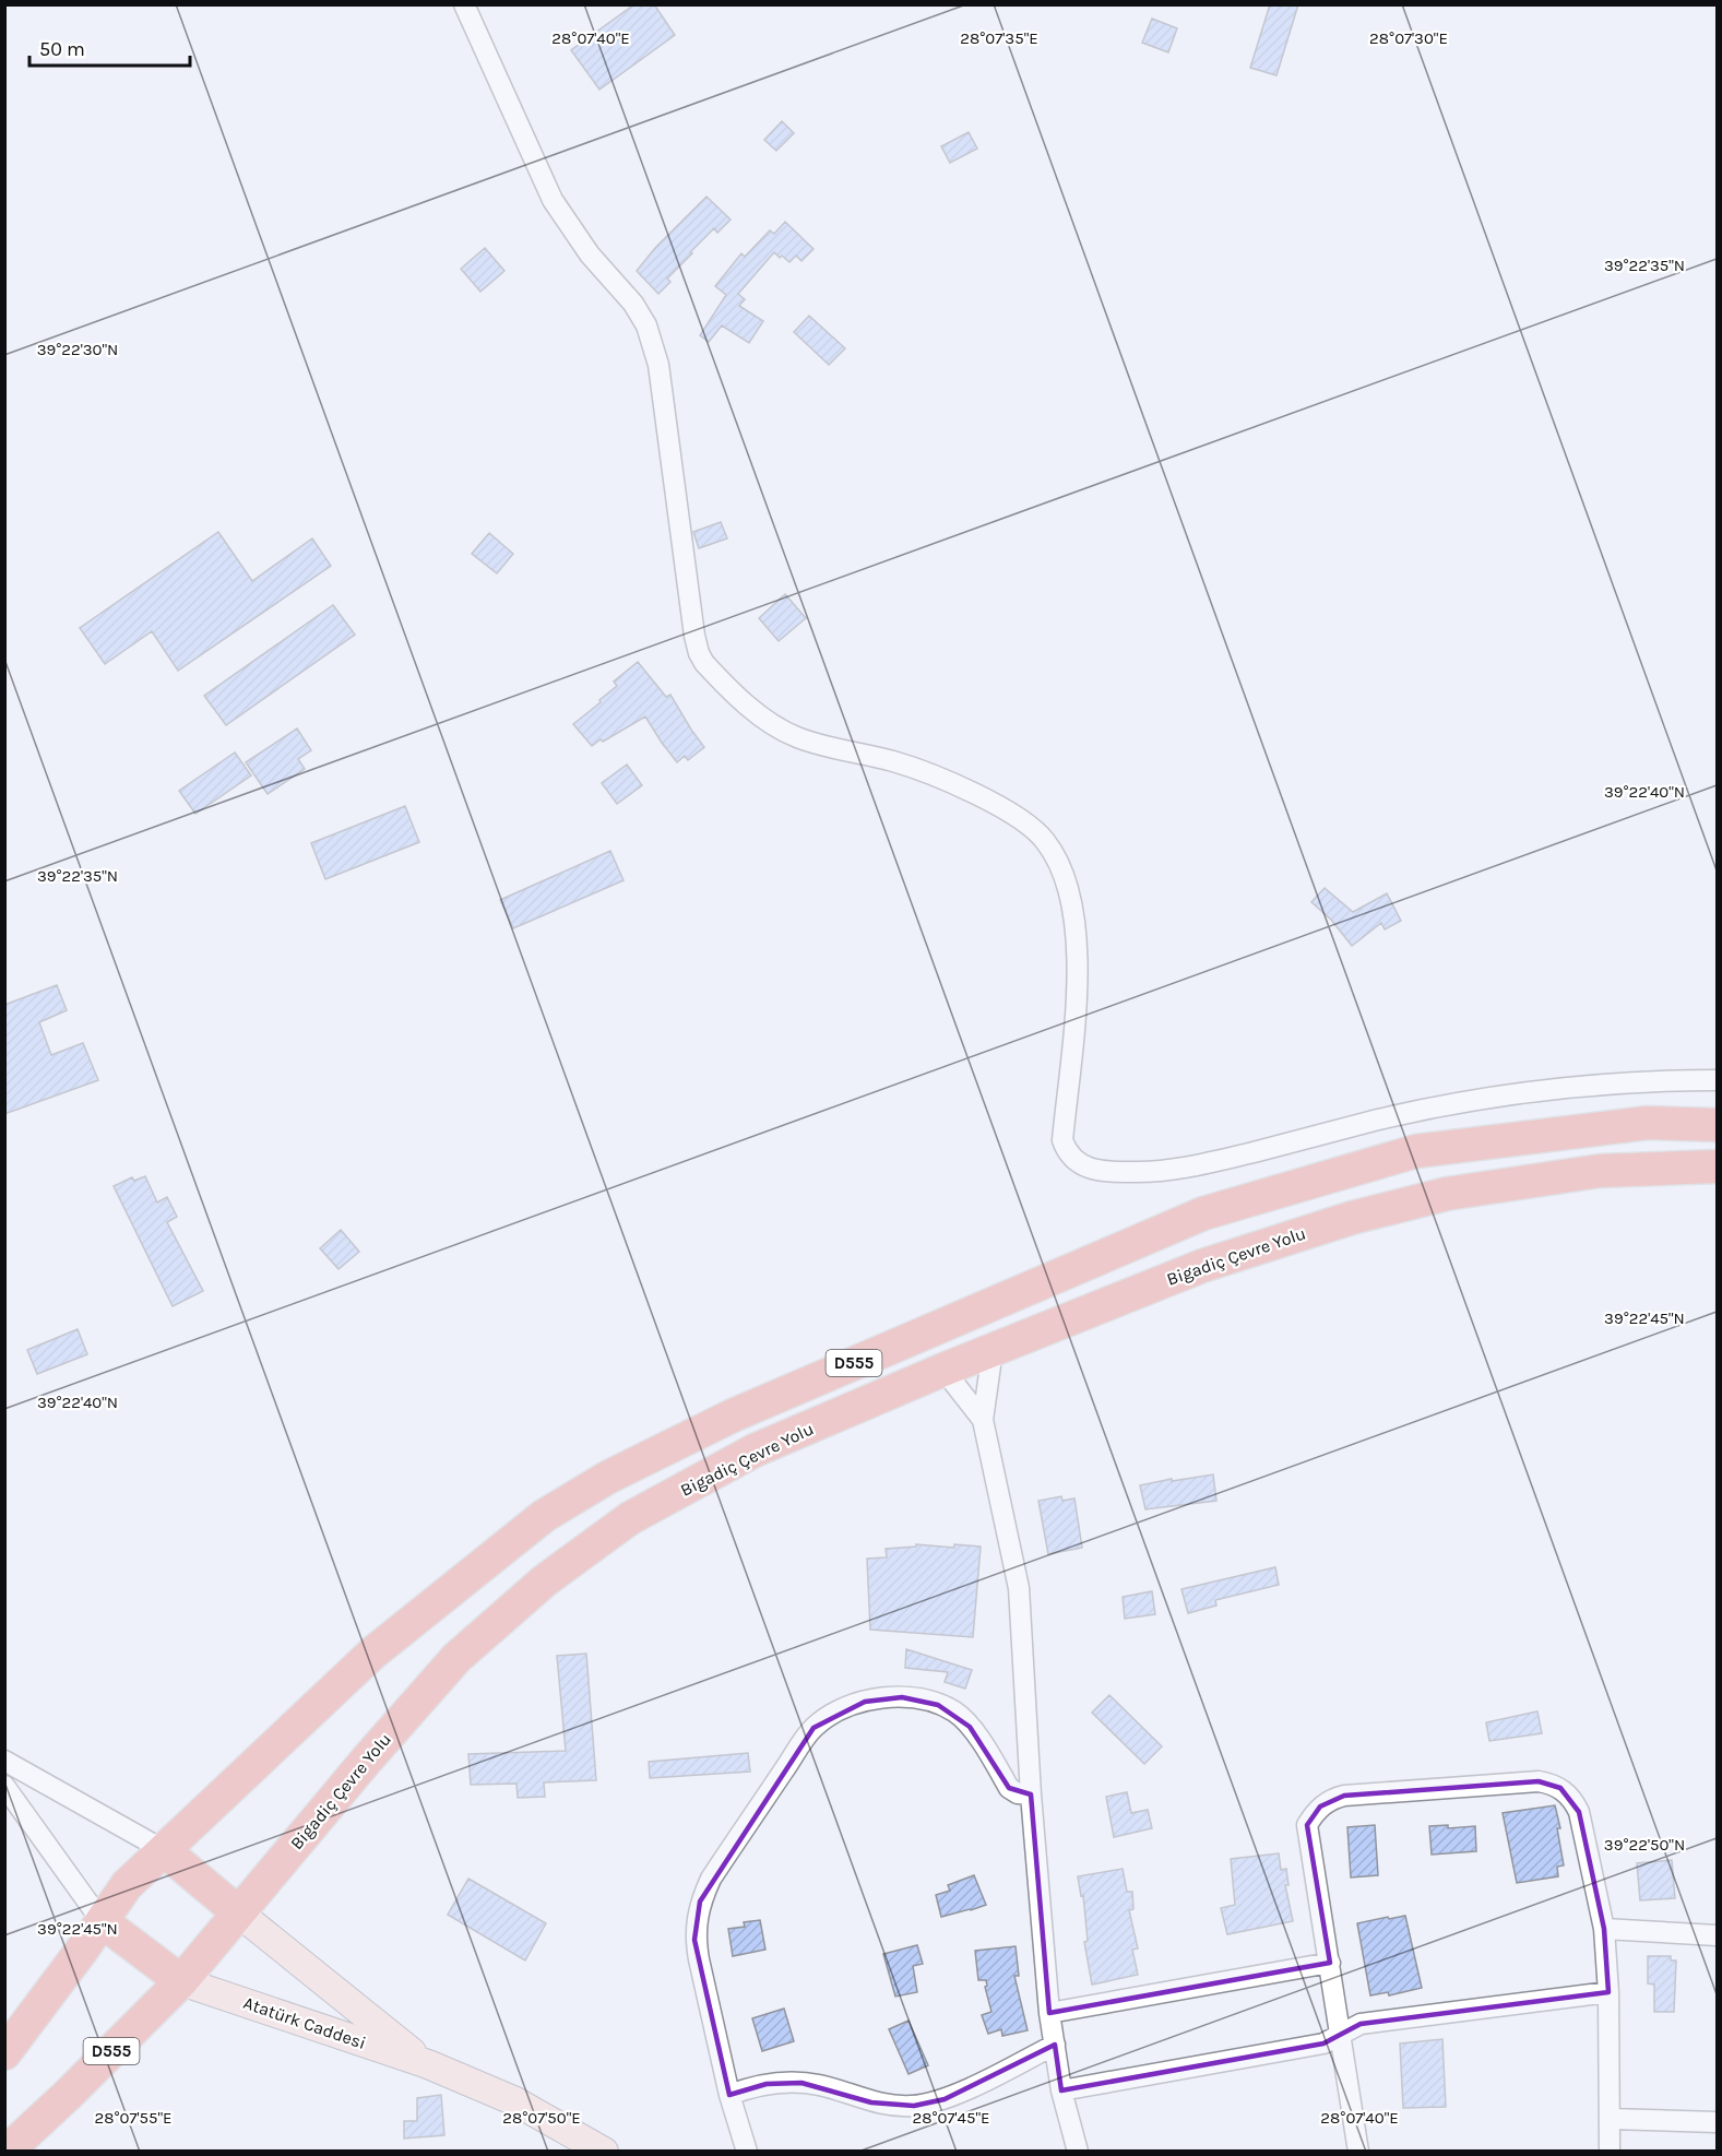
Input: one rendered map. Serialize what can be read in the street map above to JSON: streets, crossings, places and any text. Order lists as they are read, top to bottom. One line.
{"streets":{"highway":["Bigadiç Çevre Yolu","D555"],"main road":["Atatürk Caddesi"]},"crossings":[["Bigadiç Çevre Yolu","Atatürk Caddesi"]],"scale_bar":"50 m","coordinates":["28°07'35\"E","28°07'30\"E","28°07'40\"E","39°22'35\"N","39°22'30\"N","39°22'40\"N","39°22'45\"N","39°22'50\"N","28°07'55\"E","28°07'50\"E","28°07'45\"E"]}
